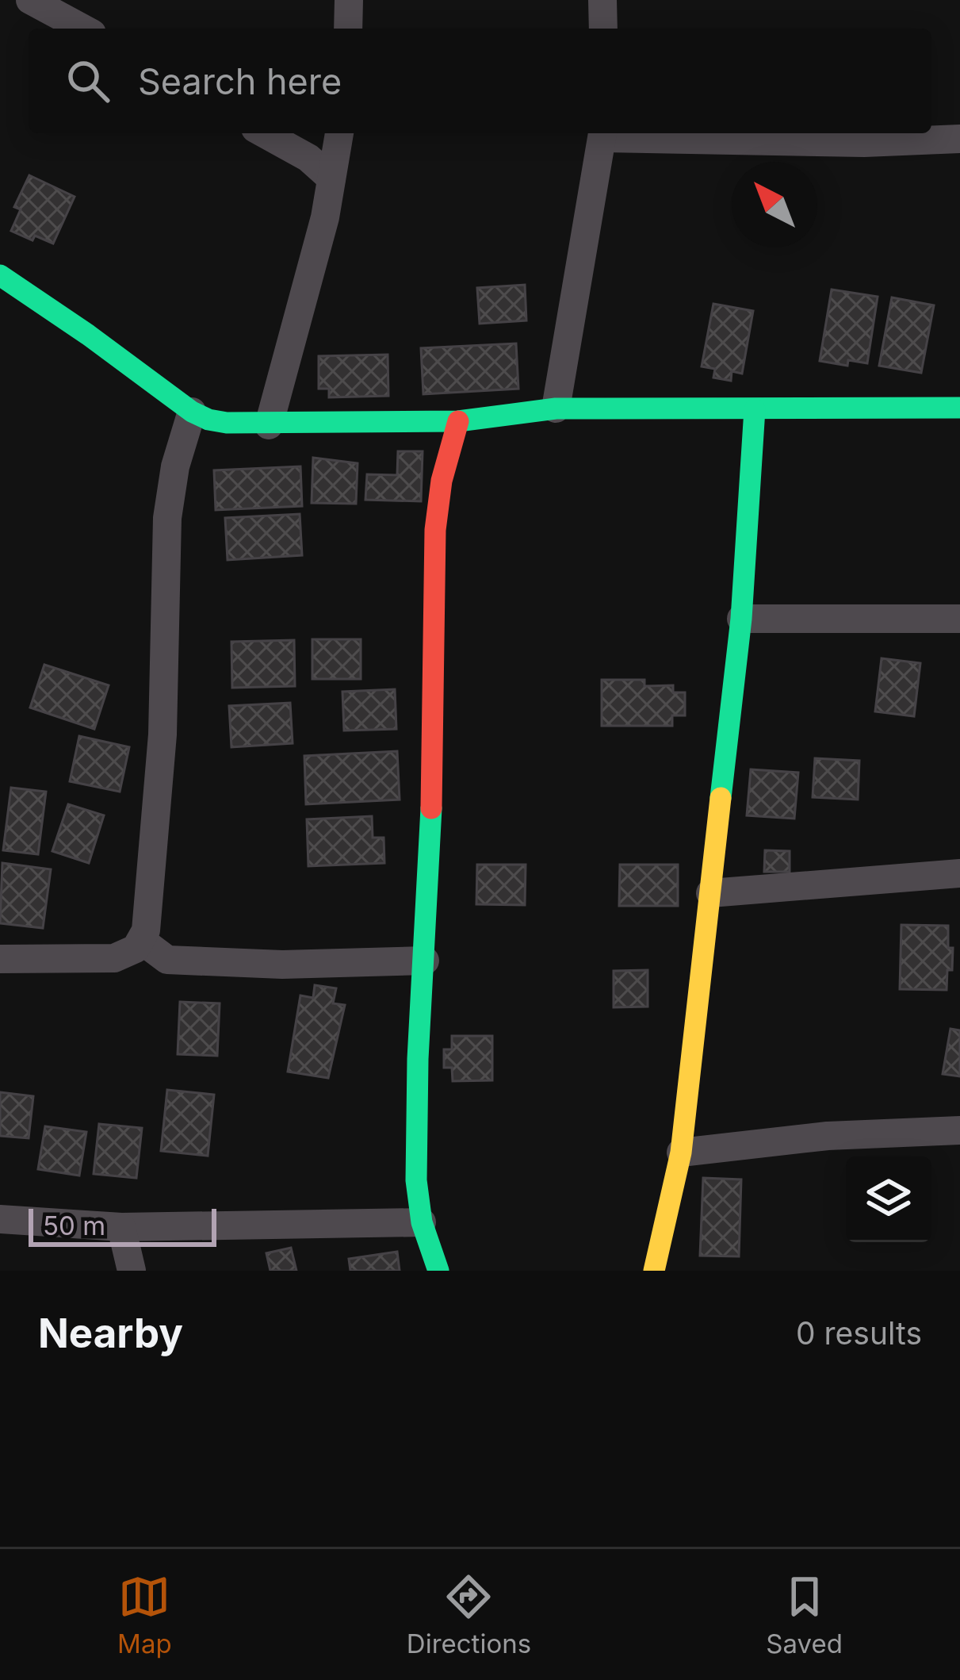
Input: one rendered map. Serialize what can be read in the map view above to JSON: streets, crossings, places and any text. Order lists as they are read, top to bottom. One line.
{"scale_bar":"50 m","north":"top left","page":{"search":"Search here","scale":"50 m","heading":["Nearby","0 results"],"nav":["Map","Directions","Saved"]}}
